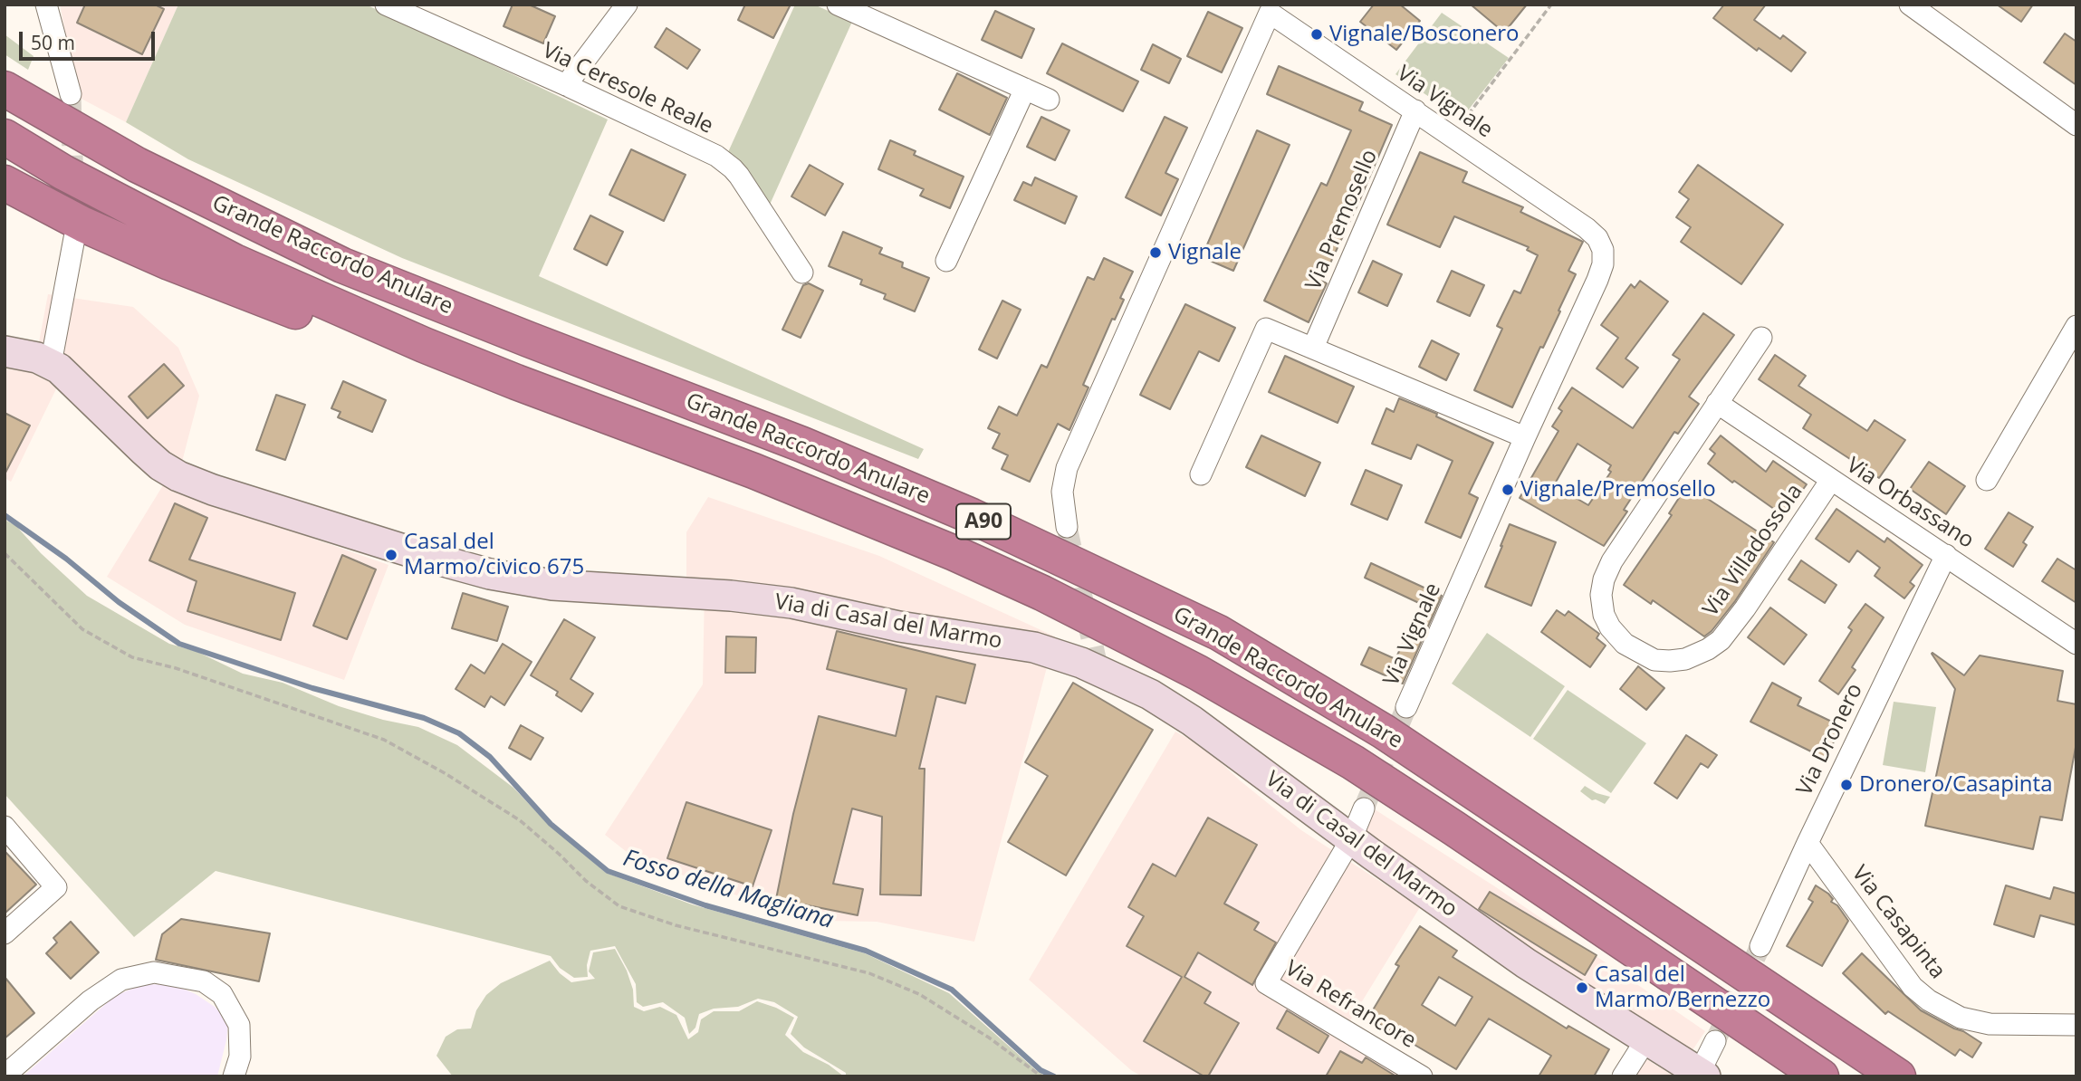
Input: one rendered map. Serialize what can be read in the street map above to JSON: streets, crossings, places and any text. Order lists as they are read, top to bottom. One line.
{"streets":{"highway":["Grande Raccordo Anulare","A90"],"main road":["Via di Casal del Marmo"],"street":["Via Ceresole Reale","Via Vignale","Via Premosello","Via Orbassano","Via Villadossola","Via Dronero","Via Casapinta","Via Refrancore"]},"crossings":[["Via Vignale","Via Premosello"],["Via Orbassano","Via Villadossola"],["Via Orbassano","Via Dronero"],["Via di Casal del Marmo","Via Refrancore"],["Via Dronero","Via Casapinta"]],"water":["Fosso della Magliana"],"places":["Vignale/Bosconero","Vignale","Vignale/Premosello","Casal del Marmo/civico 675","Dronero/Casapinta","Casal del Marmo/Bernezzo"],"scale_bar":"50 m"}
